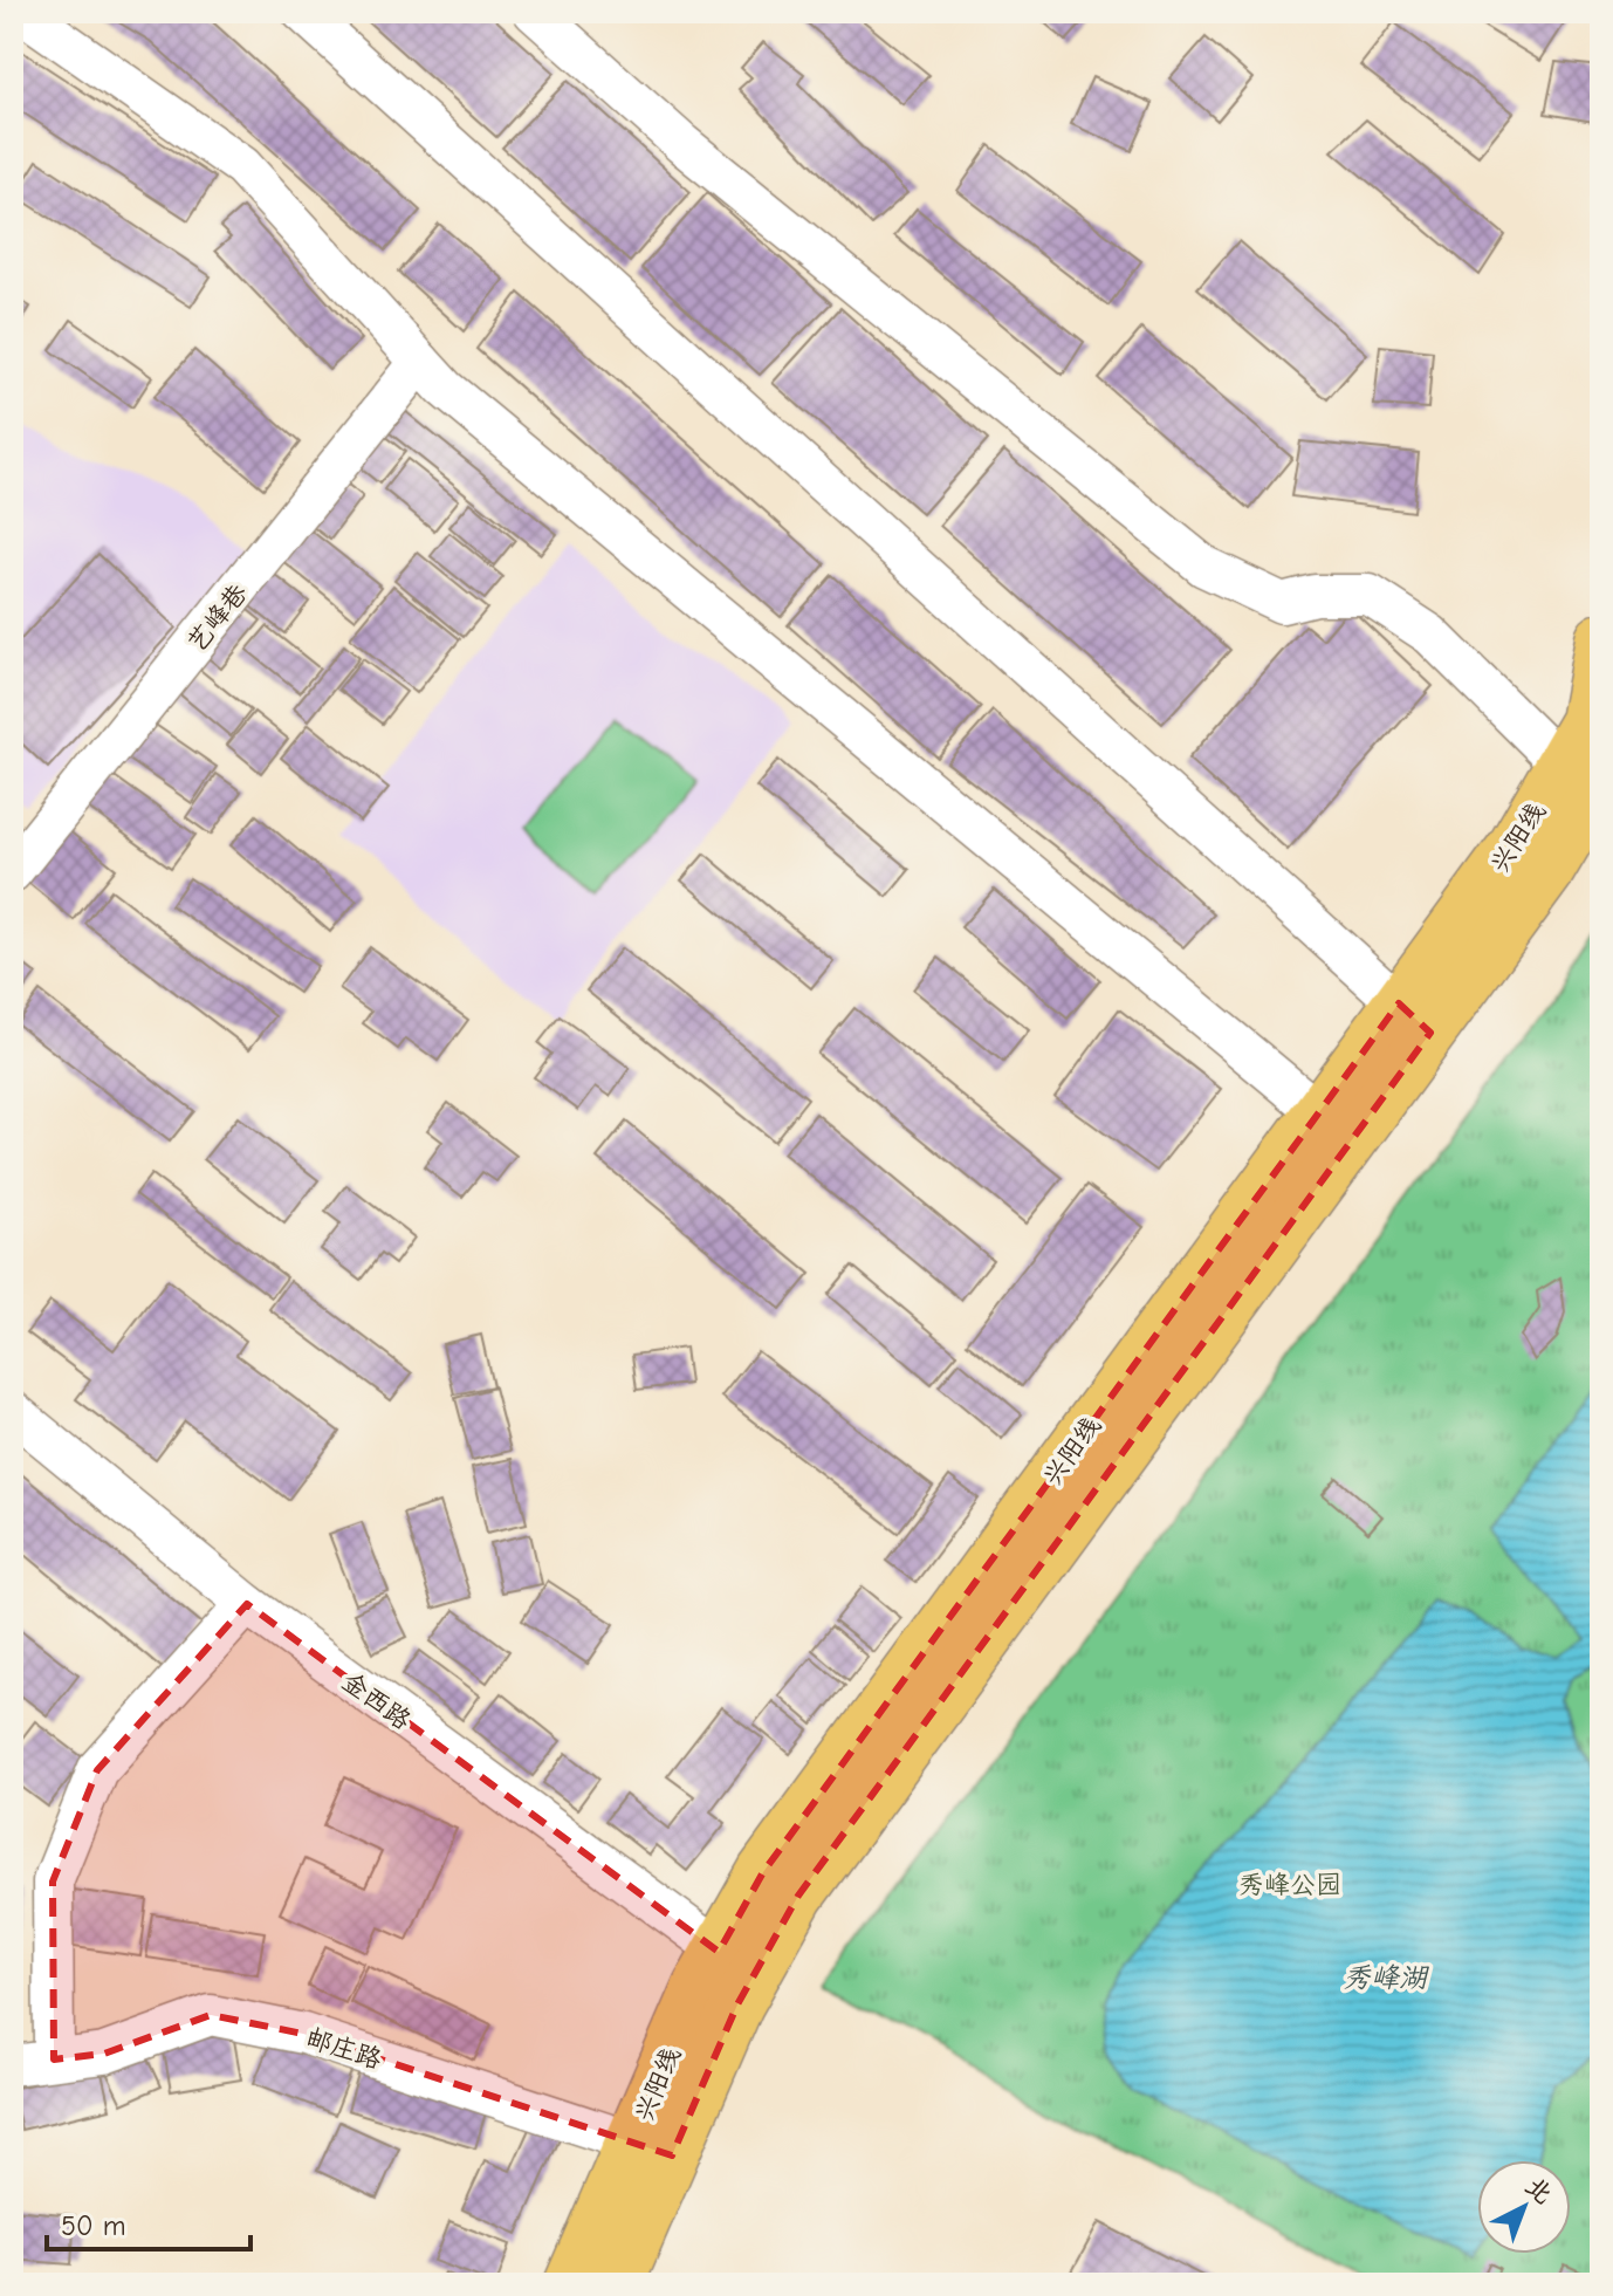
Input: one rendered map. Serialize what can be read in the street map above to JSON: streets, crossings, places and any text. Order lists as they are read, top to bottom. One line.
{"streets":{"highway":["兴阳线"],"street":["艺峰巷","金西路","邮庄路"]},"crossings":[["兴阳线","金西路"],["兴阳线","邮庄路"]],"water":["秀峰湖"],"parks":["秀峰公园"],"scale_bar":"50 m","north":"top right"}
